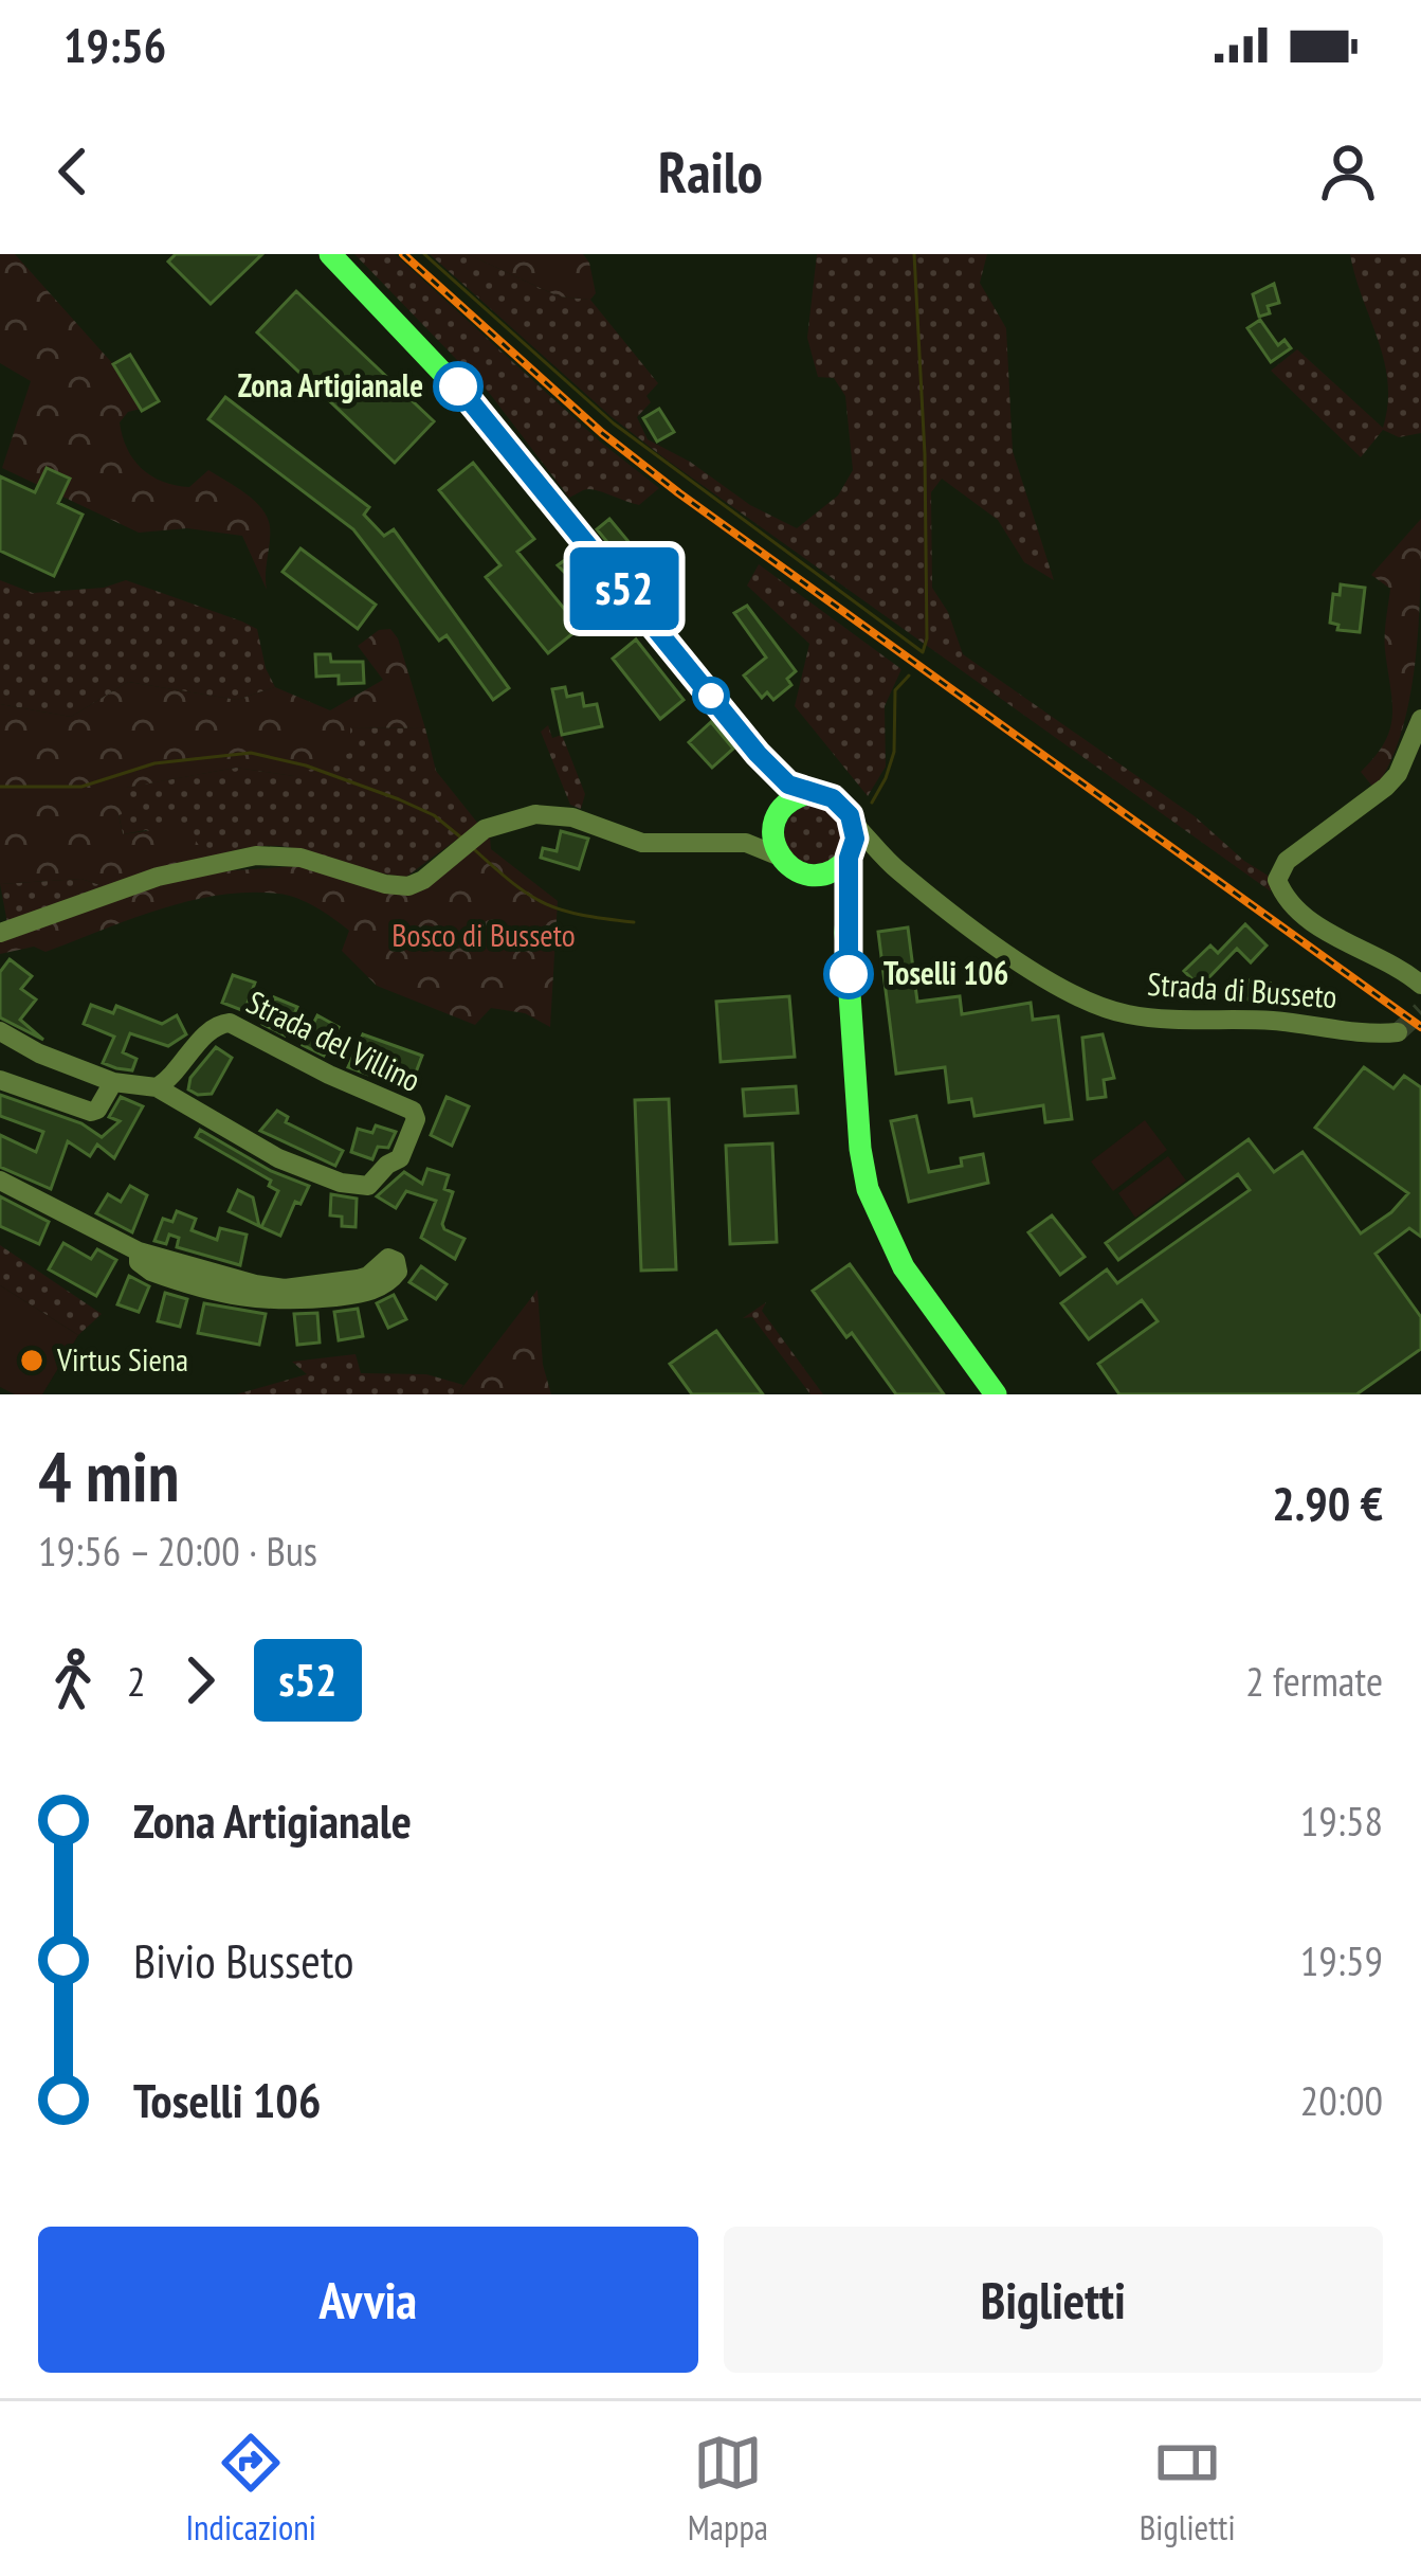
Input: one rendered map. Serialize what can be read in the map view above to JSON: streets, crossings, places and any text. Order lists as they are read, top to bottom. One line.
{"streets":{"street":["Strada di Busseto","Strada del Villino"]},"parks":["Bosco di Busseto"],"places":["Zona Artigianale","Toselli 106","Virtus Siena"],"lines":["bus line s52"],"page":{"status":"19:56","header":"Railo","on_map":"s52","heading":["4 min","19:56 – 20:00 · Bus","2.90 €"],"legs":["2","s52","2 fermate"],"list":[{"name":"Zona Artigianale","value":"19:58"},{"name":"Bivio Busseto","value":"19:59"},{"name":"Toselli 106","value":"20:00"}],"buttons":["Avvia","Biglietti"],"tabs":["Indicazioni","Mappa","Biglietti"]}}
